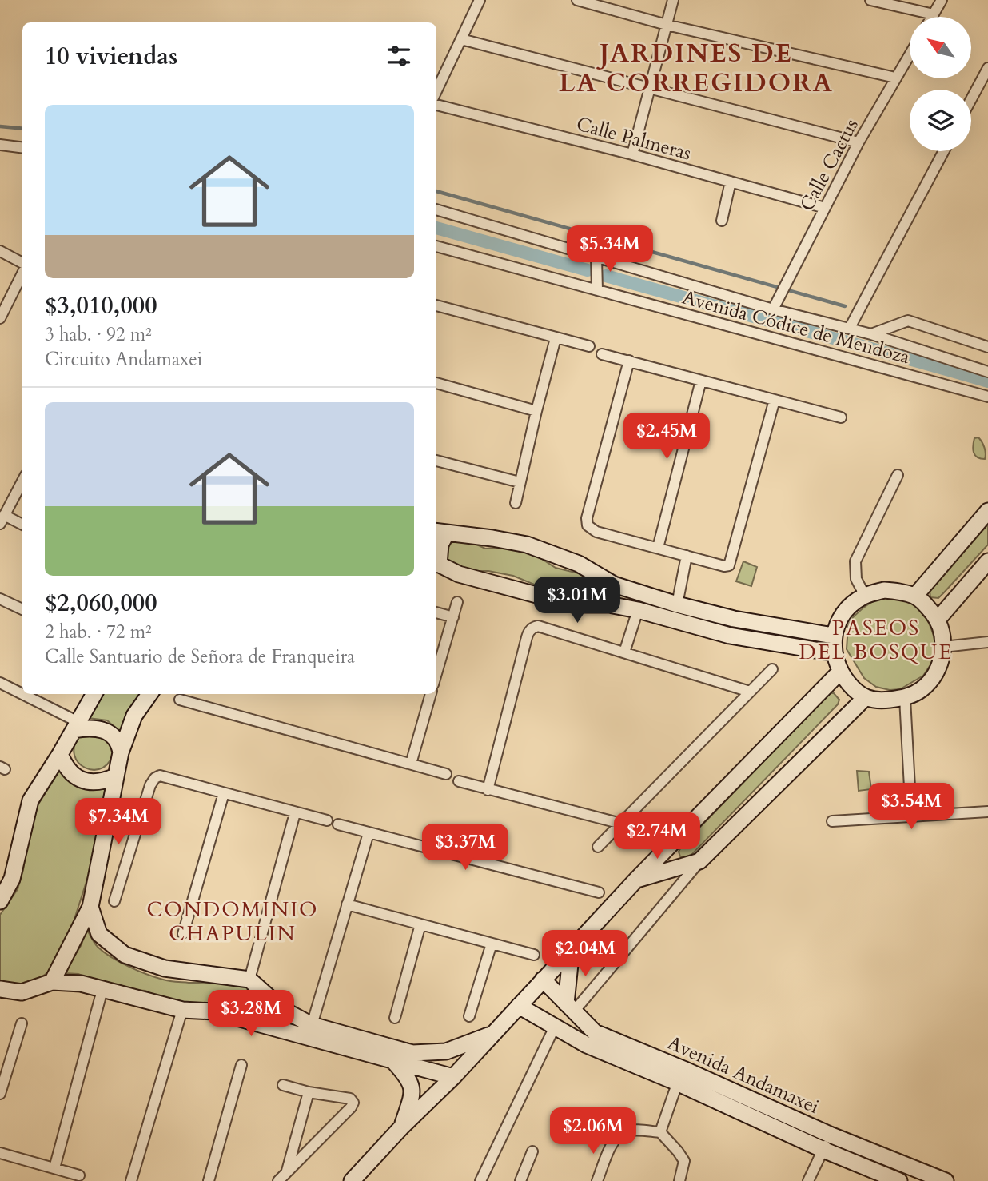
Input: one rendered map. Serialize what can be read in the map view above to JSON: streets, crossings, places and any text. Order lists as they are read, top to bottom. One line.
{"streets":{"street":["Calle Palmeras","Calle Cactus","Avenida Códice de Mendoza","Avenida Andamaxei"]},"crossings":[["Calle Palmeras","Calle Cactus"]],"districts":["JARDINES DE LA CORREGIDORA","PASEOS DEL BOSQUE","CONDOMINIO CHAPULIN"],"north":"top left","page":{"heading":"10 viviendas","list":[{"name":"$3,010,000","note":"3 hab. · 92 m² · Circuito Andamaxei"},{"name":"$2,060,000","note":"2 hab. · 72 m² · Calle Santuario de Señora de Franqueira"}],"price":["$5.34M","$2.45M","$3.01M","$3.54M","$7.34M","$2.74M","$3.37M","$2.04M","$3.28M","$2.06M"]}}
